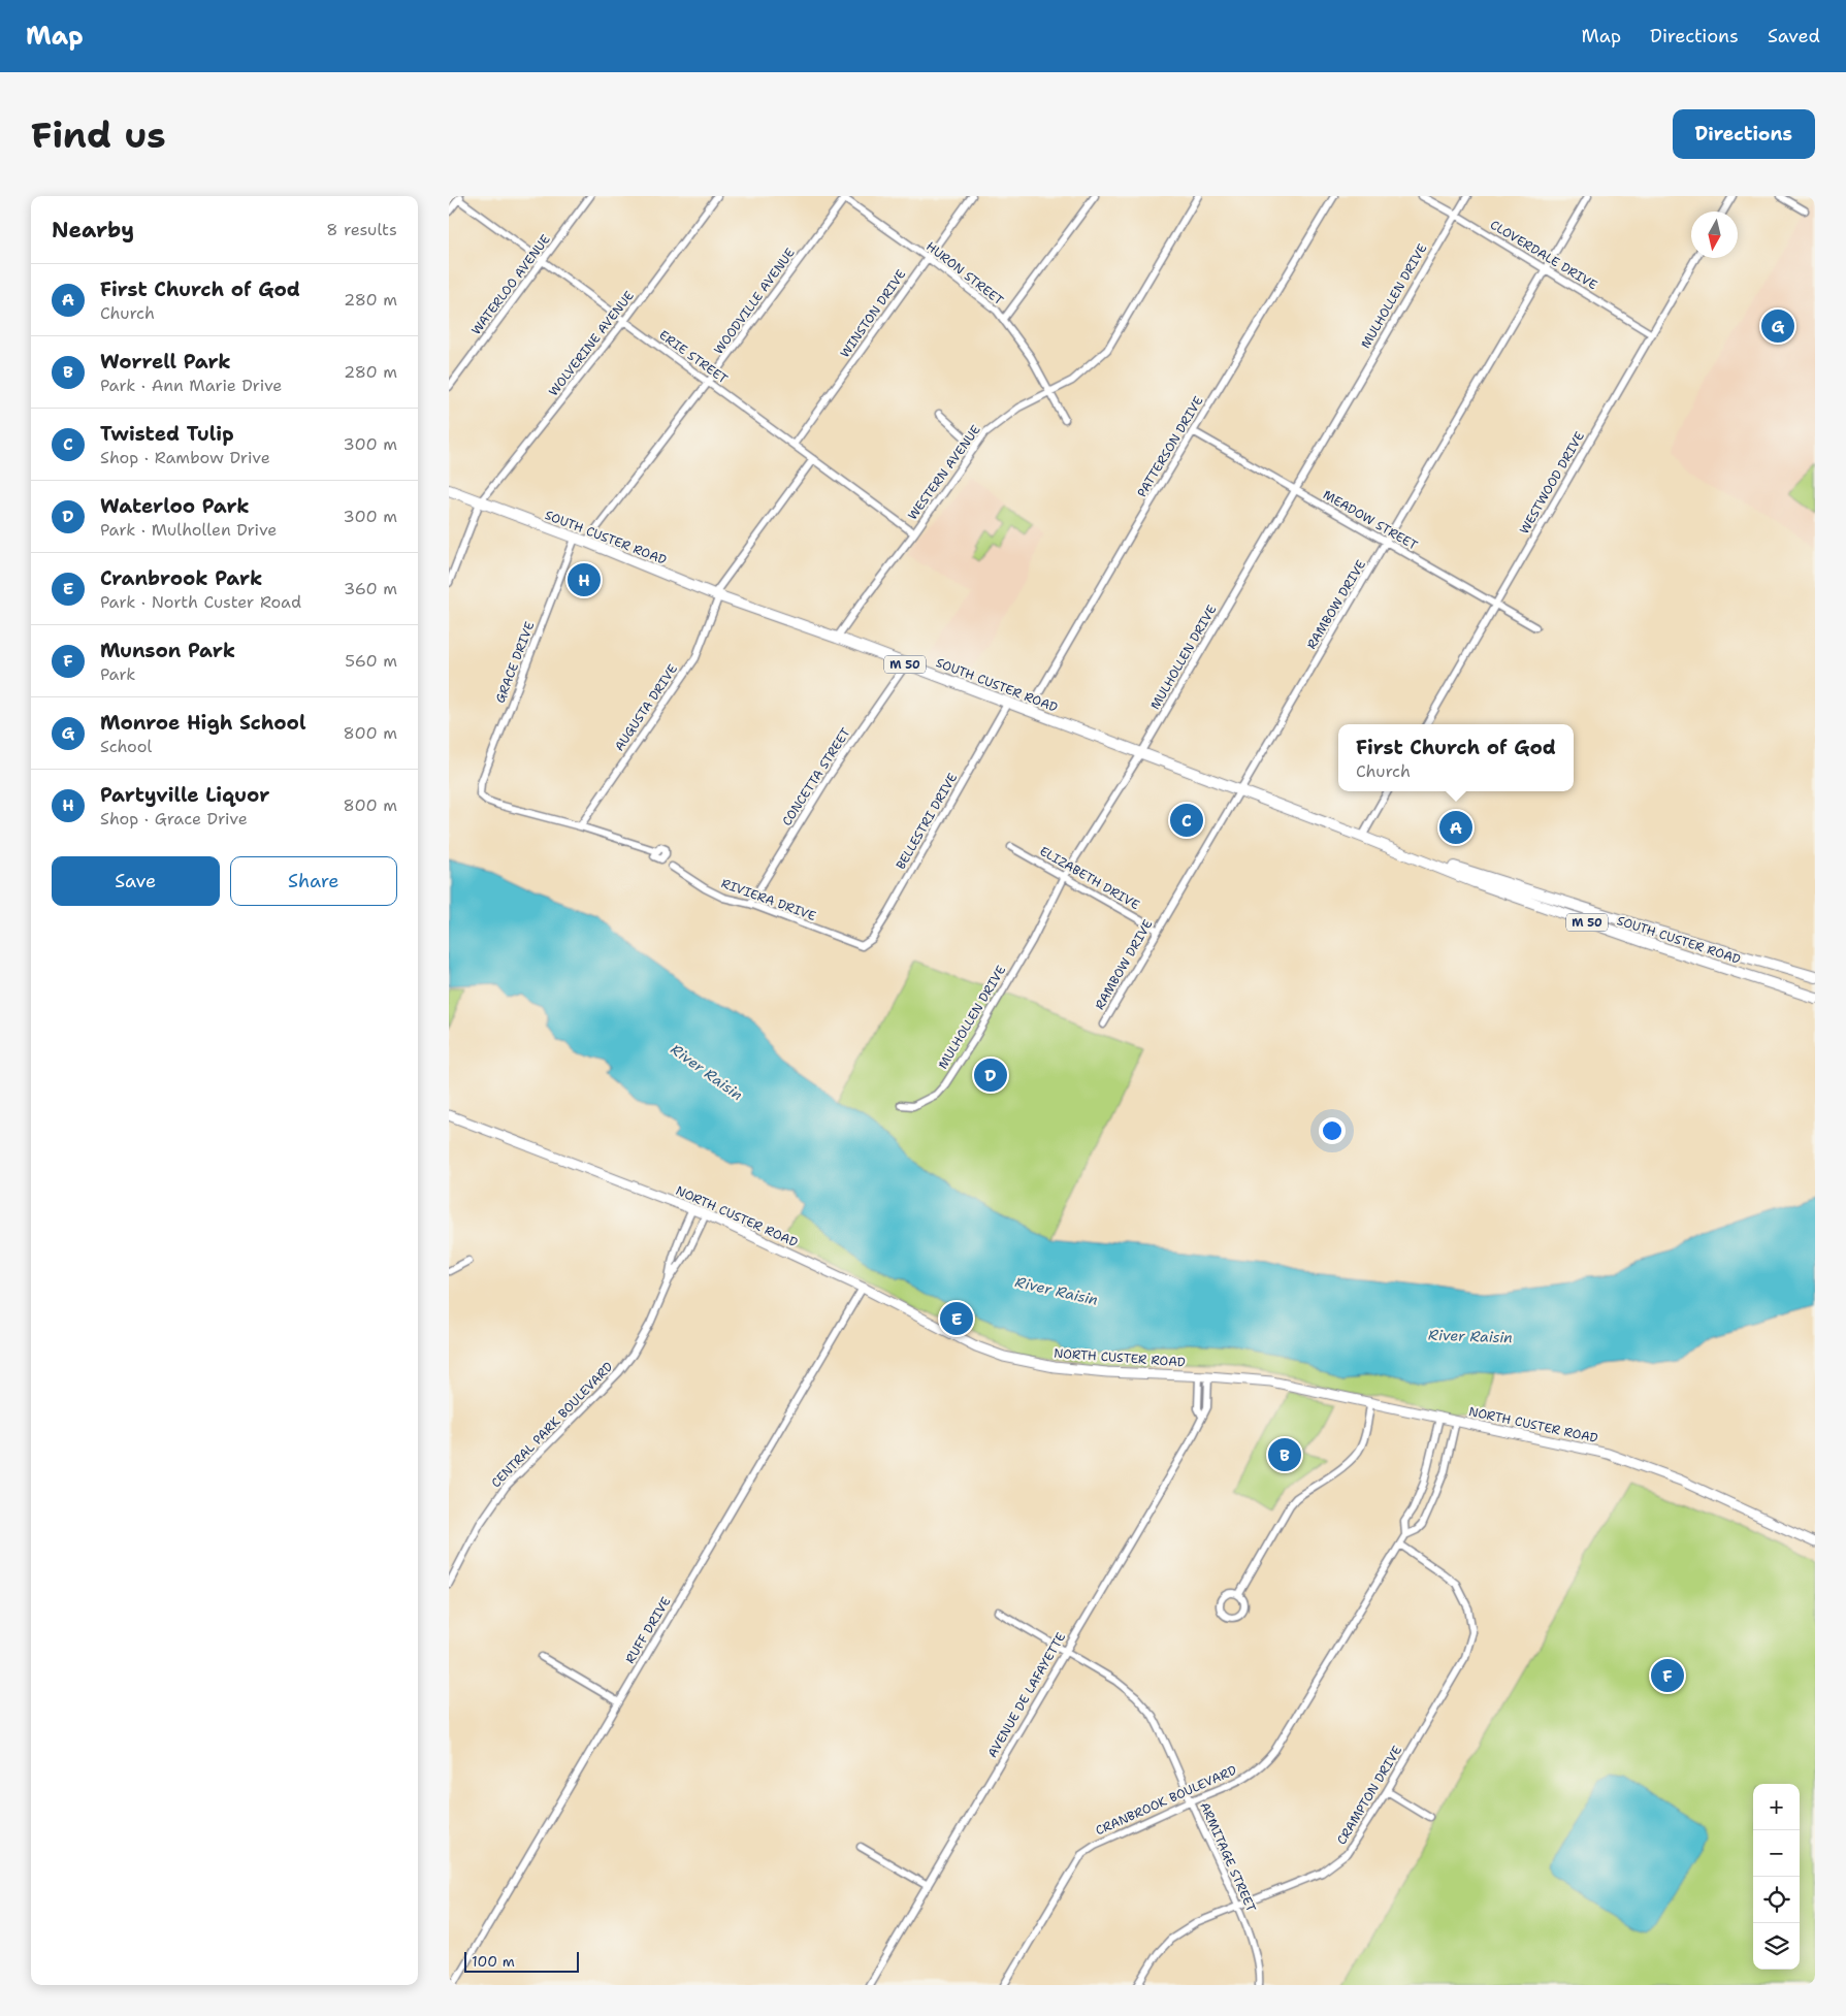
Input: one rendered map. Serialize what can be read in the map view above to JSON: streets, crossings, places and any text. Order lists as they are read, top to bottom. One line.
{"streets":{"main road":["SOUTH CUSTER ROAD","M 50"],"street":["CLOVERDALE DRIVE","HURON STREET","WATERLOO AVENUE","MULHOLLEN DRIVE","WOODVILLE AVENUE","WINSTON DRIVE","WOLVERINE AVENUE","ERIE STREET","PATTERSON DRIVE","WESTERN AVENUE","WESTWOOD DRIVE","MEADOW STREET","RAMBOW DRIVE","GRACE DRIVE","AUGUSTA DRIVE","CONCETTA STREET","BELLESTRI DRIVE","ELIZABETH DRIVE","RIVIERA DRIVE","NORTH CUSTER ROAD","CENTRAL PARK BOULEVARD","RUFF DRIVE","AVENUE DE LAFAYETTE","CRAMPTON DRIVE","CRANBROOK BOULEVARD","ARMITAGE STREET"]},"crossings":[["CLOVERDALE DRIVE","MULHOLLEN DRIVE"],["CLOVERDALE DRIVE","WESTWOOD DRIVE"],["CLOVERDALE DRIVE","RAMBOW DRIVE"],["HURON STREET","WOODVILLE AVENUE"],["HURON STREET","WINSTON DRIVE"],["HURON STREET","WESTERN AVENUE"],["WATERLOO AVENUE","ERIE STREET"],["MULHOLLEN DRIVE","MEADOW STREET"],["MULHOLLEN DRIVE","SOUTH CUSTER ROAD"],["MULHOLLEN DRIVE","ELIZABETH DRIVE"],["WOODVILLE AVENUE","ERIE STREET"],["WOODVILLE AVENUE","SOUTH CUSTER ROAD"],["WINSTON DRIVE","ERIE STREET"],["WOLVERINE AVENUE","ERIE STREET"],["WOLVERINE AVENUE","SOUTH CUSTER ROAD"],["ERIE STREET","WESTERN AVENUE"],["PATTERSON DRIVE","MEADOW STREET"],["PATTERSON DRIVE","SOUTH CUSTER ROAD"],["WESTERN AVENUE","SOUTH CUSTER ROAD"],["WESTWOOD DRIVE","MEADOW STREET"],["MEADOW STREET","RAMBOW DRIVE"],["SOUTH CUSTER ROAD","RAMBOW DRIVE"],["SOUTH CUSTER ROAD","GRACE DRIVE"],["SOUTH CUSTER ROAD","AUGUSTA DRIVE"],["SOUTH CUSTER ROAD","CONCETTA STREET"],["SOUTH CUSTER ROAD","BELLESTRI DRIVE"],["RAMBOW DRIVE","ELIZABETH DRIVE"],["GRACE DRIVE","AUGUSTA DRIVE"],["CONCETTA STREET","RIVIERA DRIVE"],["BELLESTRI DRIVE","RIVIERA DRIVE"],["NORTH CUSTER ROAD","CENTRAL PARK BOULEVARD"],["NORTH CUSTER ROAD","RUFF DRIVE"],["NORTH CUSTER ROAD","AVENUE DE LAFAYETTE"],["NORTH CUSTER ROAD","CRANBROOK BOULEVARD"],["AVENUE DE LAFAYETTE","ARMITAGE STREET"],["CRAMPTON DRIVE","CRANBROOK BOULEVARD"],["CRAMPTON DRIVE","ARMITAGE STREET"],["CRANBROOK BOULEVARD","ARMITAGE STREET"]],"water":["River Raisin"],"scale_bar":"100 m","north":"bottom","page":{"header":"Map","nav":["Map","Directions","Saved"],"buttons":["Directions",["Save","Share"]],"title":"Find us","heading":["Nearby","8 results"],"list":[{"mark":"A","name":"First Church of God","note":"Church","value":"280 m"},{"mark":"B","name":"Worrell Park","note":"Park · Ann Marie Drive","value":"280 m"},{"mark":"C","name":"Twisted Tulip","note":"Shop · Rambow Drive","value":"300 m"},{"mark":"D","name":"Waterloo Park","note":"Park · Mulhollen Drive","value":"300 m"},{"mark":"E","name":"Cranbrook Park","note":"Park · North Custer Road","value":"360 m"},{"mark":"F","name":"Munson Park","note":"Park","value":"560 m"},{"mark":"G","name":"Monroe High School","note":"School","value":"800 m"},{"mark":"H","name":"Partyville Liquor","note":"Shop · Grace Drive","value":"800 m"}],"pins":["G","H","C","A","D","E","B","F"],"popup":["First Church of God","Church"],"map_buttons":["+","−"],"scale":"100 m"}}
